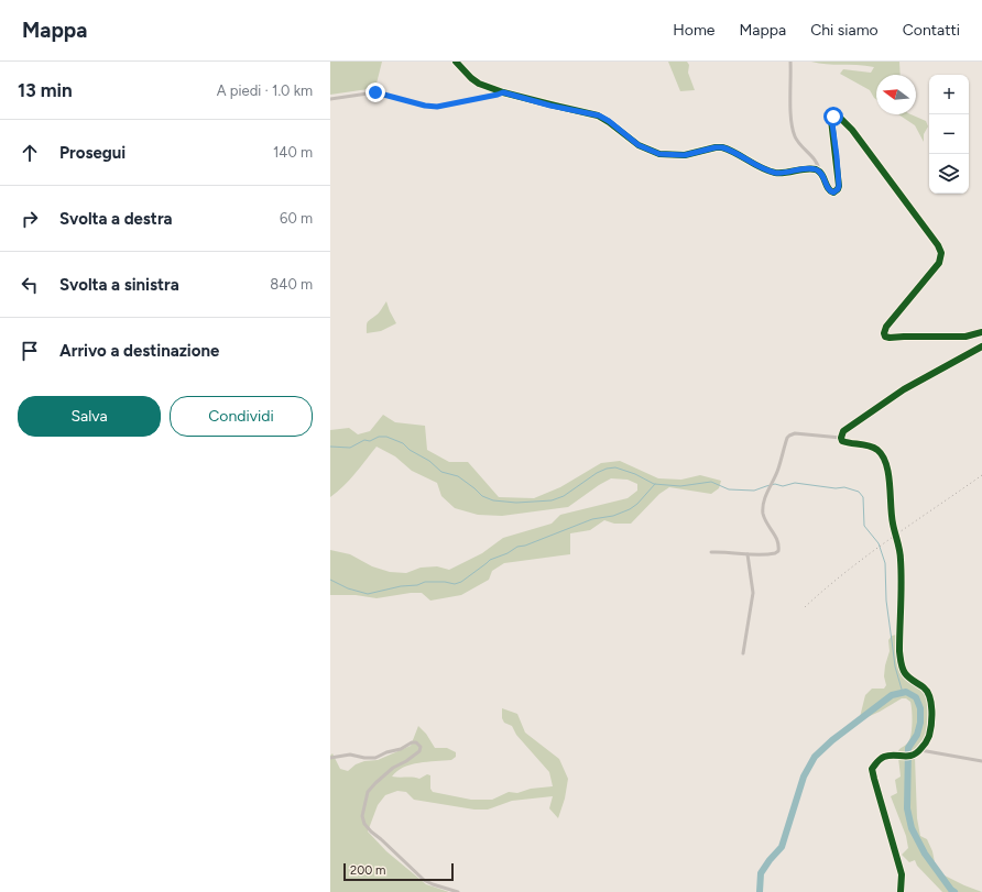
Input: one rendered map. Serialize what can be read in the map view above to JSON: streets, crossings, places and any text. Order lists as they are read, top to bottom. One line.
{"scale_bar":"200 m","north":"left","page":{"header":"Mappa","nav":["Home","Mappa","Chi siamo","Contatti"],"heading":["13 min","A piedi · 1.0 km"],"map_buttons":["+","−"],"list":[["Prosegui","140 m"],["Svolta a destra","60 m"],["Svolta a sinistra","840 m"],"Arrivo a destinazione"],"buttons":["Salva","Condividi"],"scale":"200 m"}}
